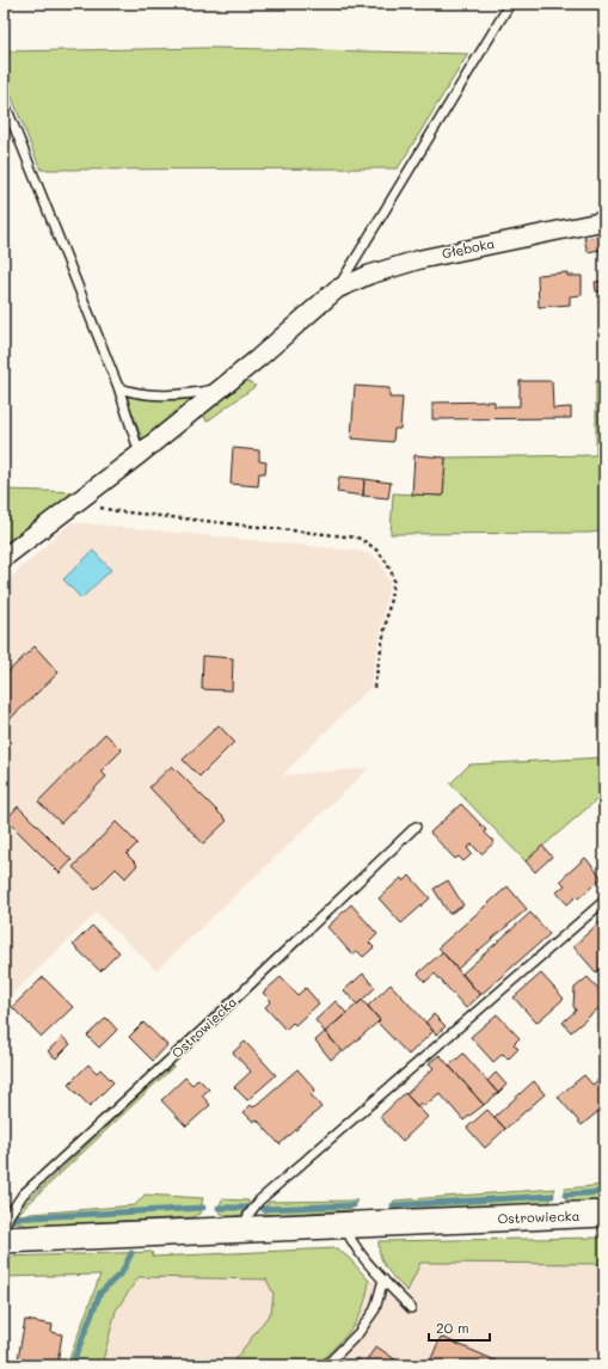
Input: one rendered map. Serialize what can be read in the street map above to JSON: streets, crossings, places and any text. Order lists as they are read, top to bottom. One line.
{"streets":{"street":["Głęboka","Ostrowiecka"]},"scale_bar":"20 m"}
